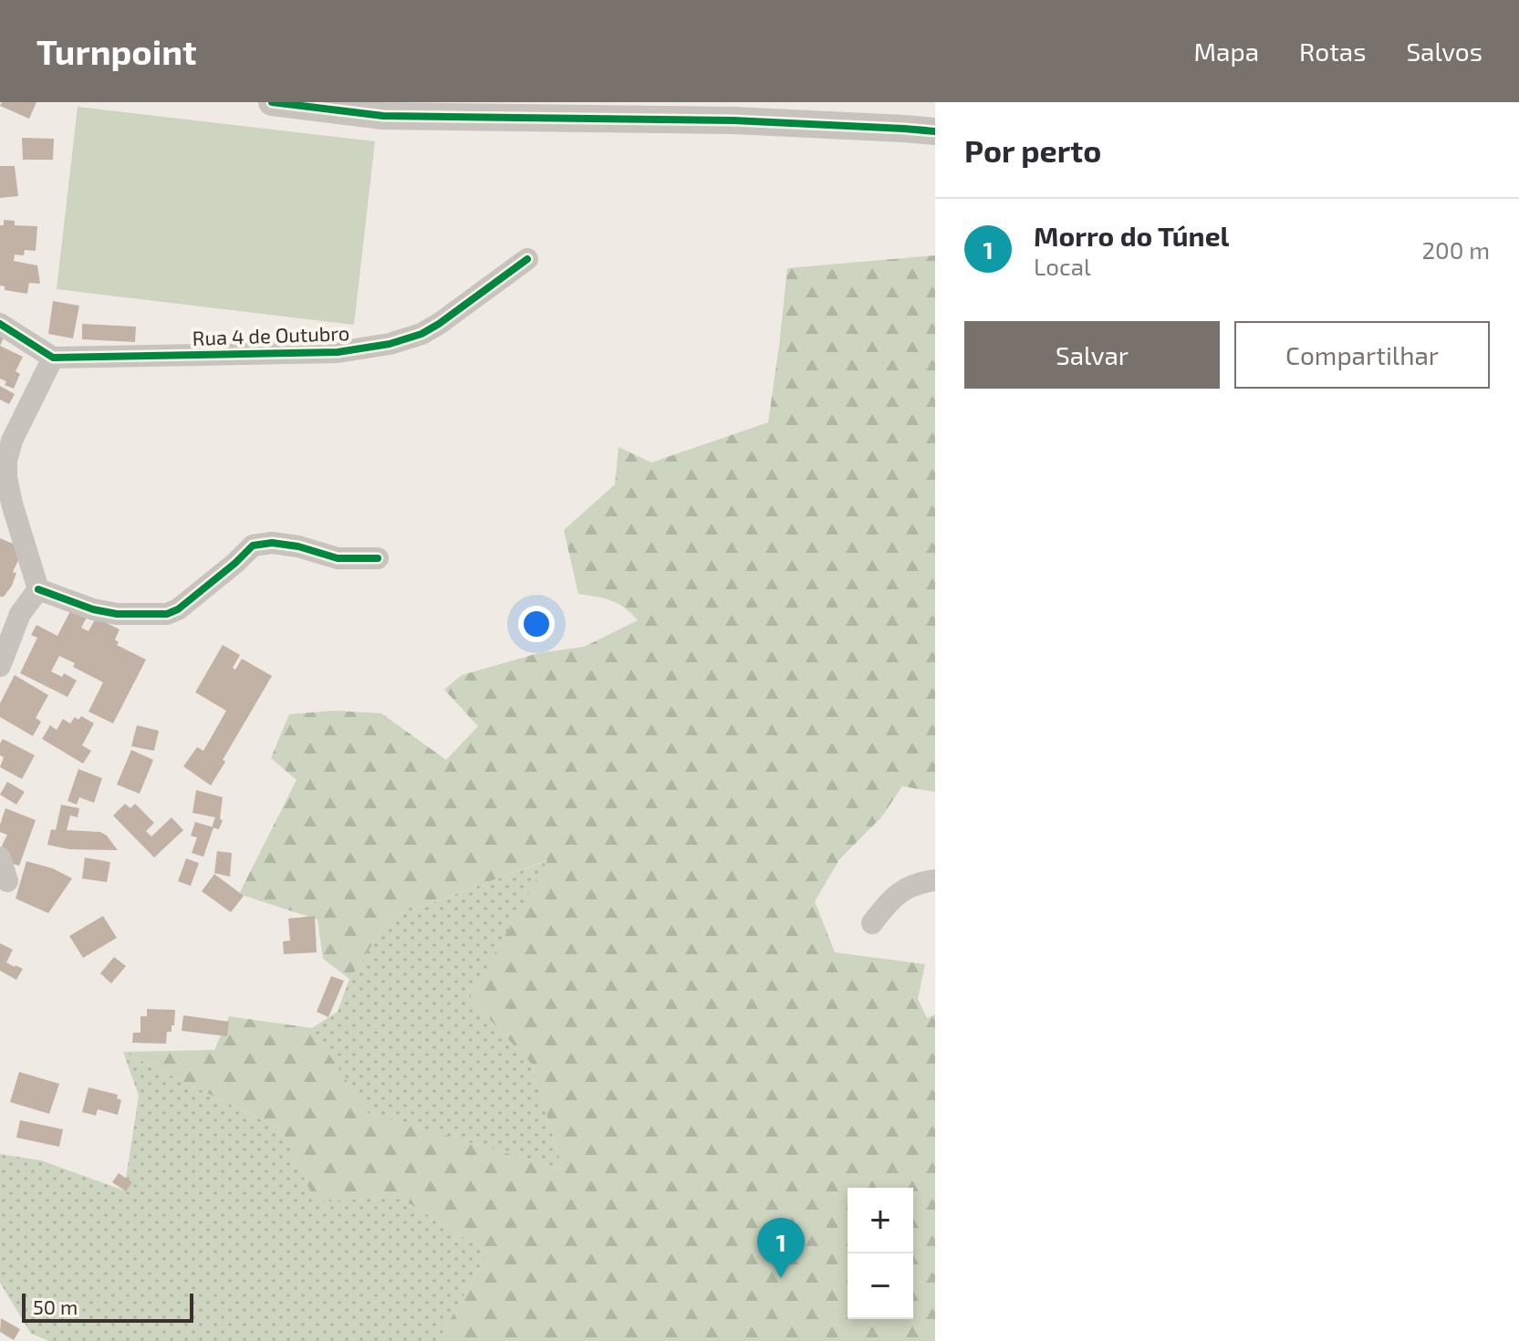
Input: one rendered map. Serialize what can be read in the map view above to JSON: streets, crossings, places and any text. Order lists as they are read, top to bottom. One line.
{"streets":{"street":["Rua 4 de Outubro"]},"scale_bar":"50 m","page":{"header":"Turnpoint","nav":["Mapa","Rotas","Salvos"],"heading":"Por perto","list":[{"mark":"1","name":"Morro do Túnel","note":"Local","value":"200 m"}],"buttons":["Salvar","Compartilhar"],"map_buttons":["+","−"],"pins":"1","scale":"50 m"}}
